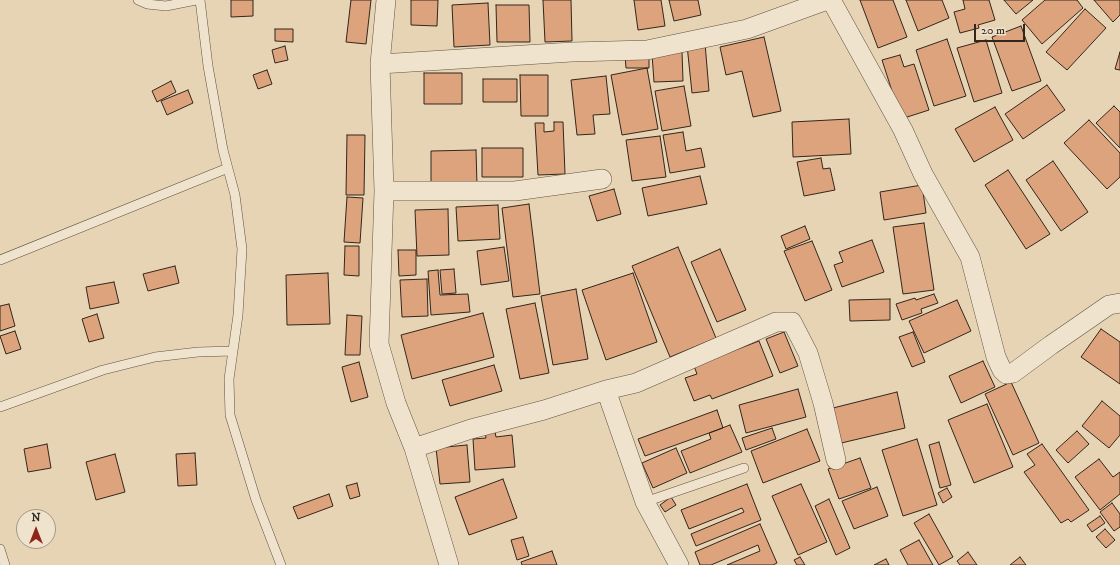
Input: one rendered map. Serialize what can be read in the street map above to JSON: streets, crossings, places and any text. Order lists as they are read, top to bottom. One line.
{"scale_bar":"20 m","north":"top"}
